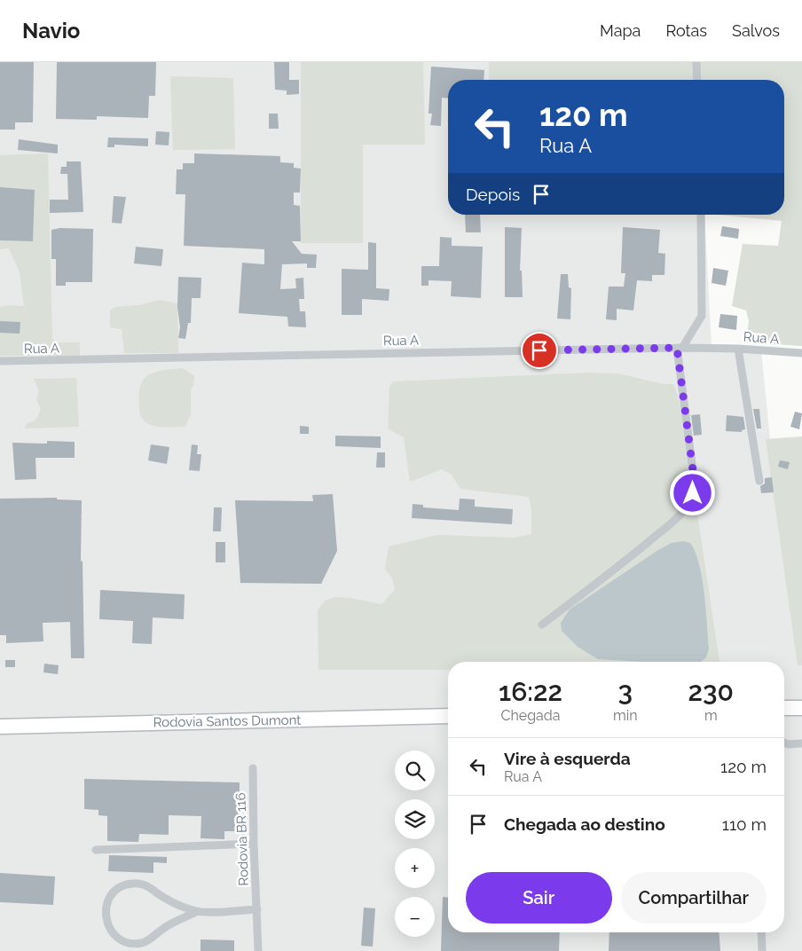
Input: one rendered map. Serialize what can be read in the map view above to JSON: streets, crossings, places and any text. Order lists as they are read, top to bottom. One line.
{"streets":{"highway":["Rodovia Santos Dumont"],"street":["Rua A","Rodovia BR 116"]},"page":{"header":"Navio","nav":["Mapa","Rotas","Salvos"],"turn":["120 m","Rua A"],"then":"Depois","eta":["16:22","Chegada","3","min","230","m"],"list":[{"name":"Vire à esquerda","note":"Rua A","value":"120 m"},{"name":"Chegada ao destino","value":"110 m"}],"map_buttons":["+","−"],"buttons":["Sair","Compartilhar"]}}
